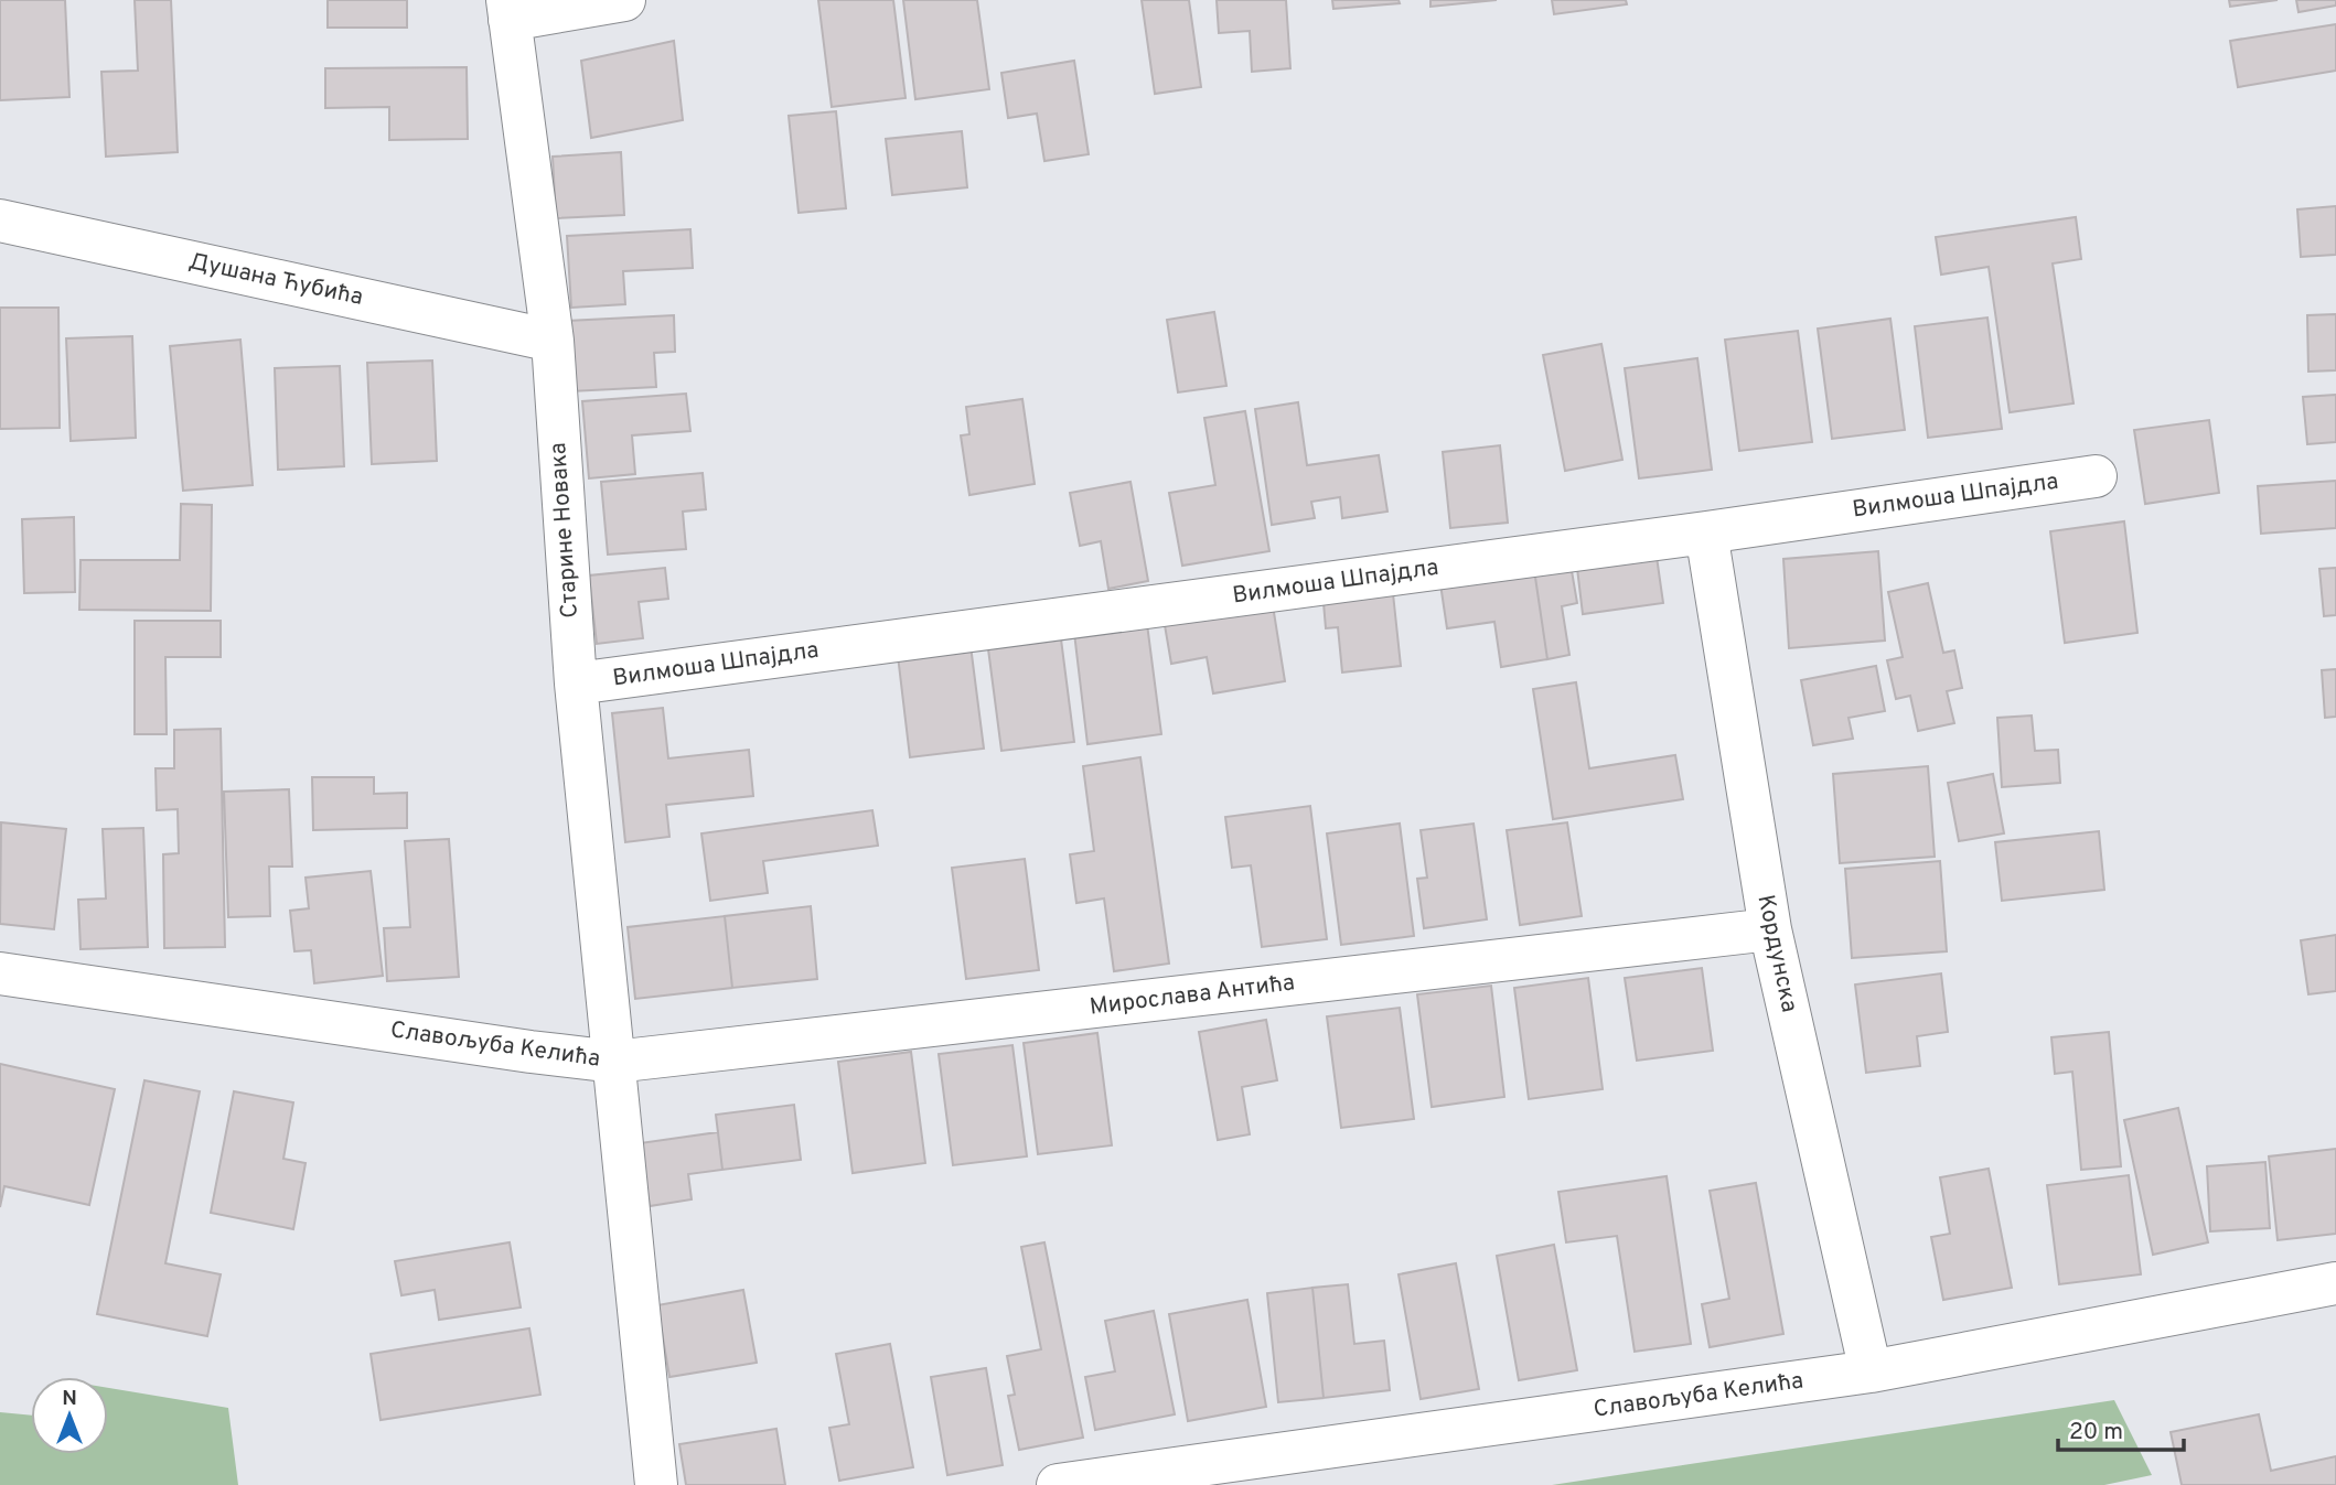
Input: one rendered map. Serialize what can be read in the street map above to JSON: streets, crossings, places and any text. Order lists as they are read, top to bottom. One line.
{"streets":{"street":["Душана Ћубића","Вилмоша Шпајдла","Старине Новака","Кордунска","Мирослава Антића","Славољуба Келића"]},"crossings":[["Душана Ћубића","Старине Новака"],["Вилмоша Шпајдла","Старине Новака"],["Вилмоша Шпајдла","Кордунска"],["Старине Новака","Мирослава Антића"],["Старине Новака","Славољуба Келића"],["Кордунска","Мирослава Антића"],["Кордунска","Славољуба Келића"],["Мирослава Антића","Славољуба Келића"]],"scale_bar":"20 m","north":"top"}
